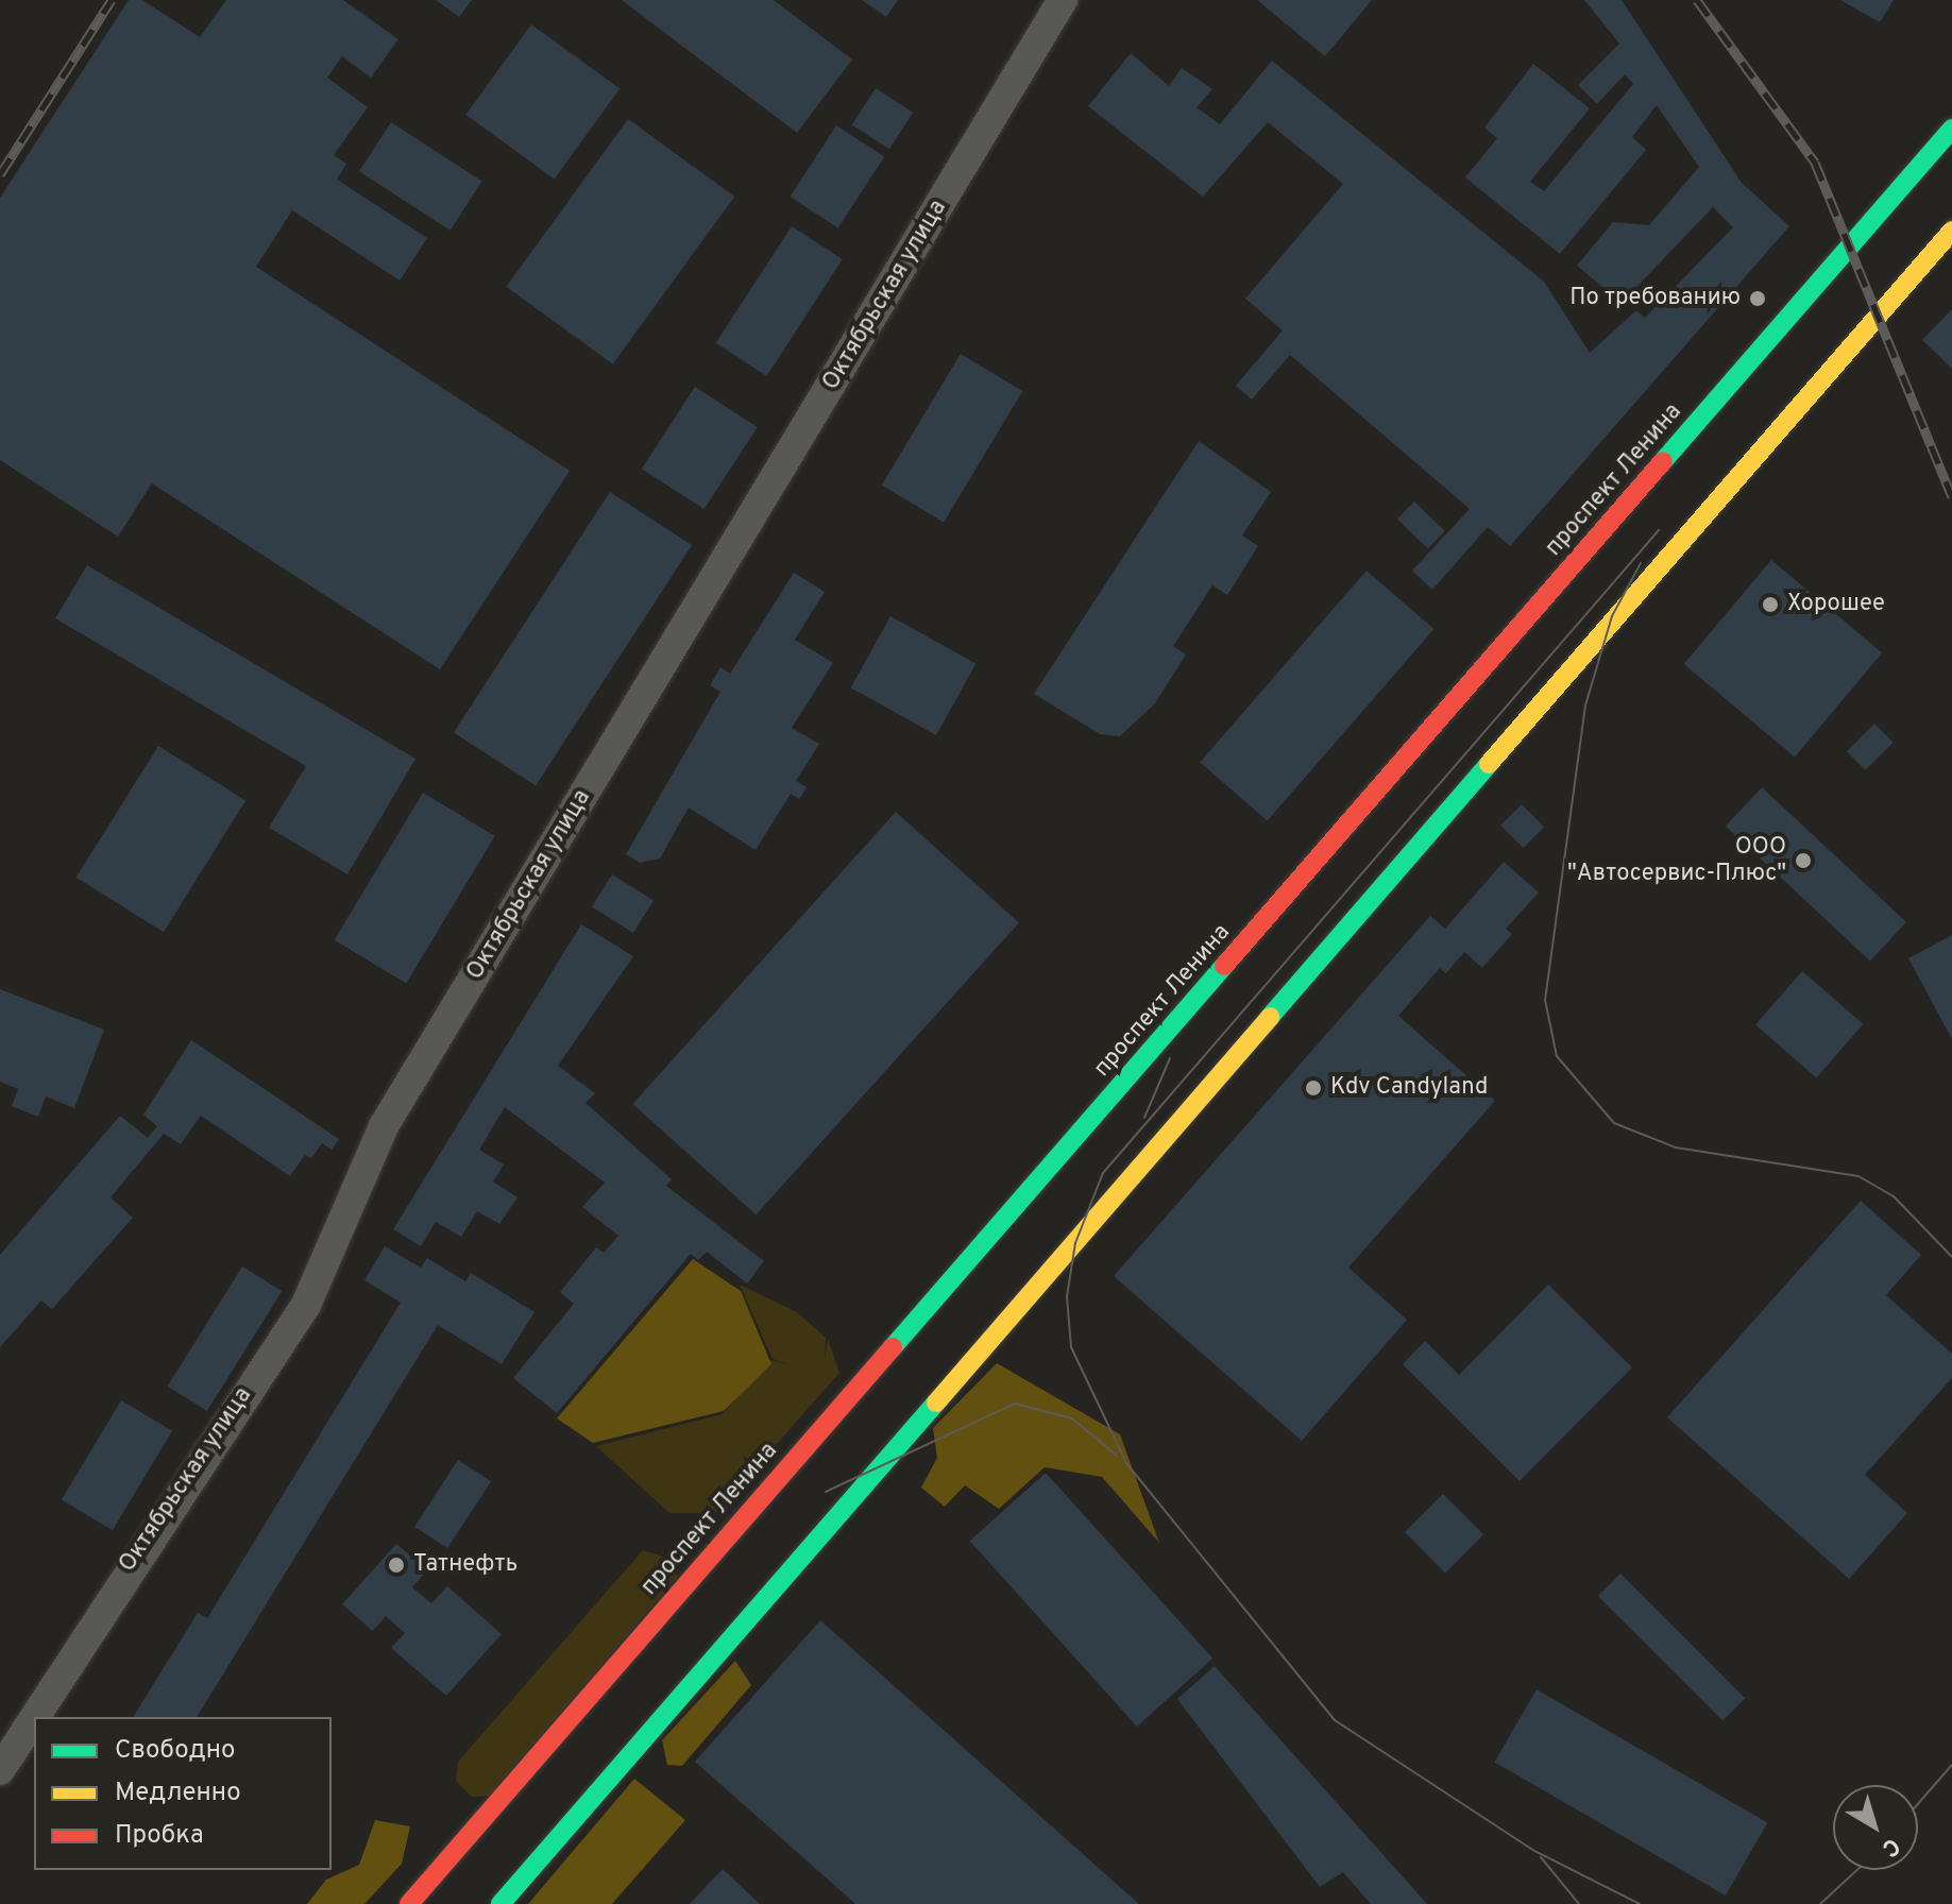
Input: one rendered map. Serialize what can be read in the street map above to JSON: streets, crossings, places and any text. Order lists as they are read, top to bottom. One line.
{"streets":{"main road":["проспект Ленина"],"street":["Октябрьская улица"]},"places":["По требованию","Хорошее","ООО \"Автосервис-Плюс\"","Kdv Candyland","Татнефть"],"legend":["Свободно","Медленно","Пробка"],"north":"bottom right"}
